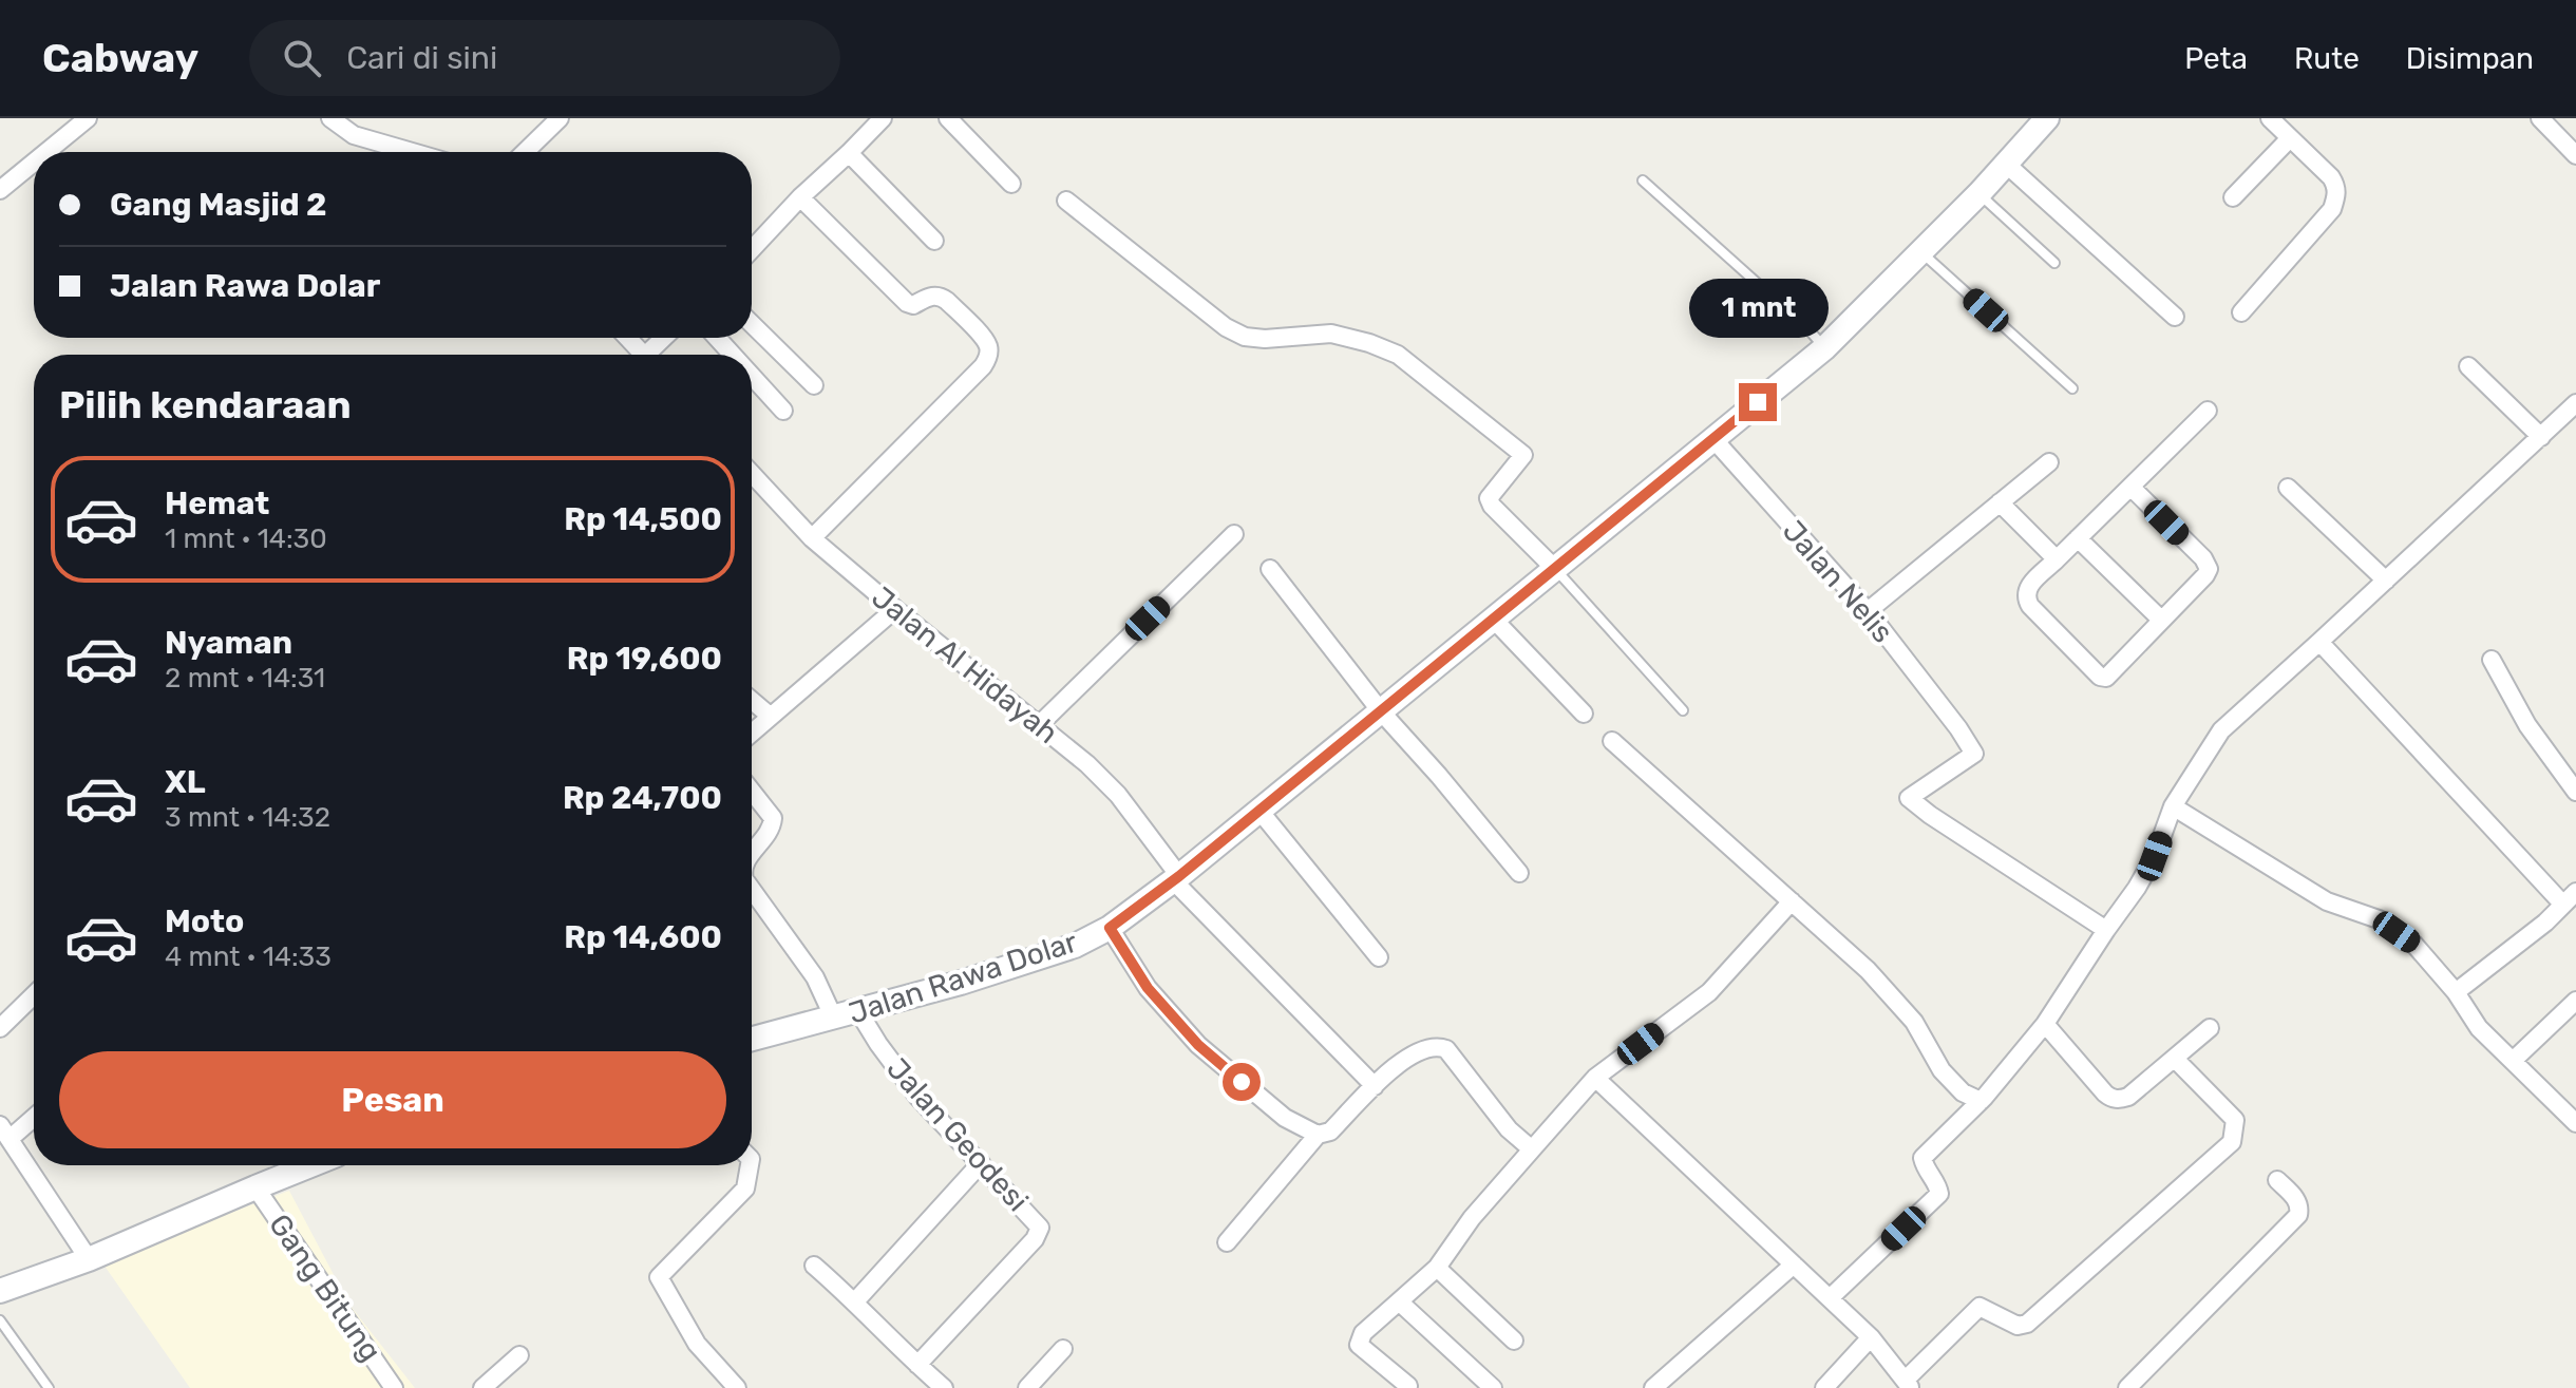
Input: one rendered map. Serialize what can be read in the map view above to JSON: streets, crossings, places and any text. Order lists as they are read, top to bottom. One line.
{"streets":{"street":["Jalan Nelis","Jalan Al Hidayah","Jalan Rawa Dolar","Jalan Geodesi","Gang Bitung"]},"crossings":[["Jalan Nelis","Jalan Rawa Dolar"],["Jalan Al Hidayah","Jalan Rawa Dolar"],["Jalan Rawa Dolar","Jalan Geodesi"]],"page":{"header":"Cabway","search":"Cari di sini","nav":["Peta","Rute","Disimpan"],"banner":["Gang Masjid 2","Jalan Rawa Dolar"],"bubble":"1 mnt","heading":"Pilih kendaraan","list":[{"name":"Hemat","note":"1 mnt · 14:30","value":"Rp 14,500"},{"name":"Nyaman","note":"2 mnt · 14:31","value":"Rp 19,600"},{"name":"XL","note":"3 mnt · 14:32","value":"Rp 24,700"},{"name":"Moto","note":"4 mnt · 14:33","value":"Rp 14,600"}],"buttons":"Pesan"}}
